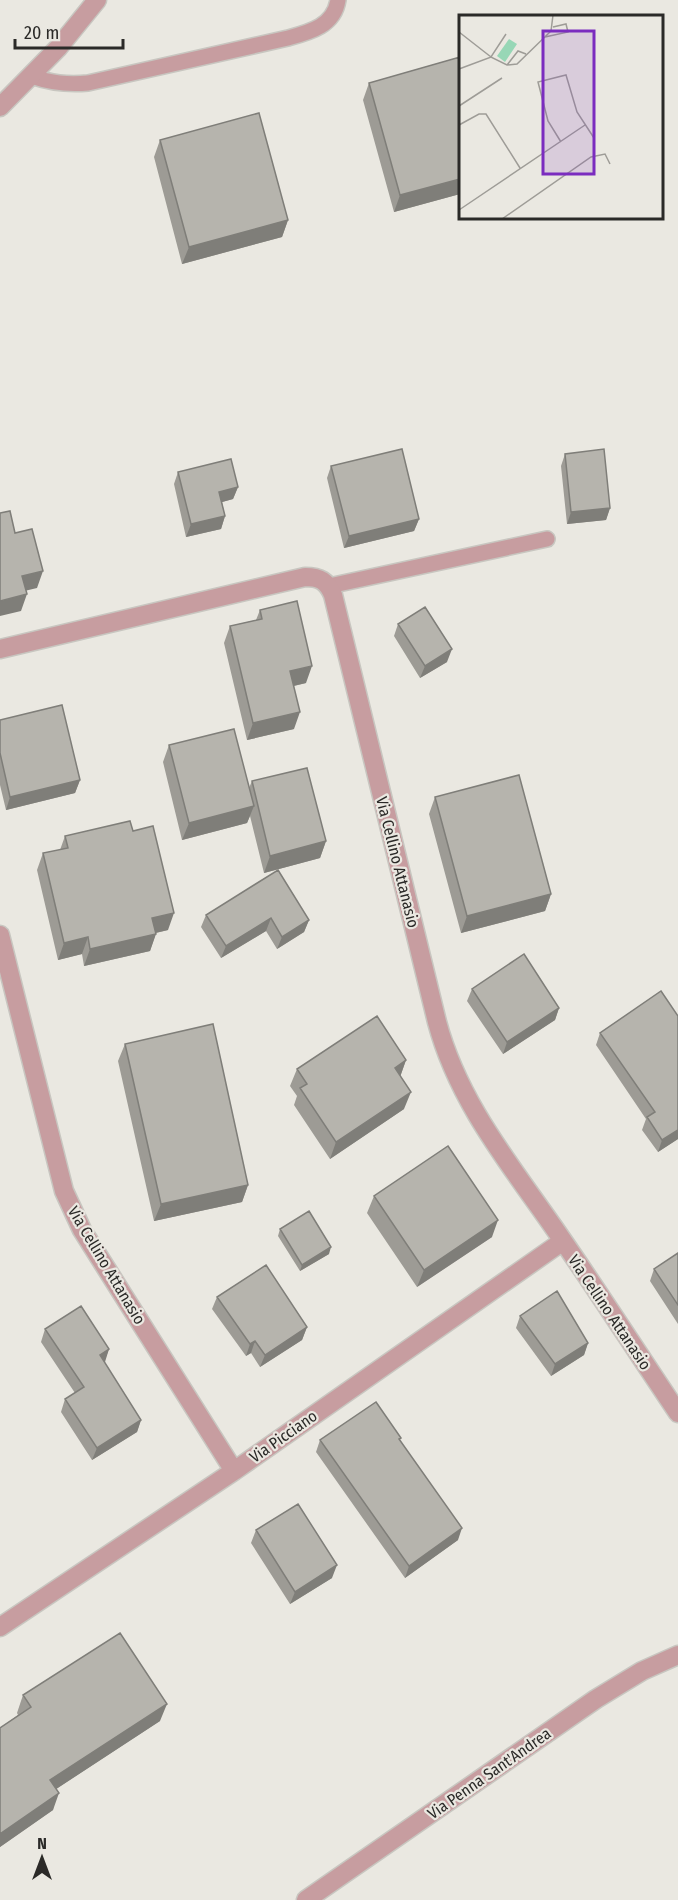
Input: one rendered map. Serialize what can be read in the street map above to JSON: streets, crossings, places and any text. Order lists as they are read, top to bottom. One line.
{"streets":{"street":["Via Cellino Attanasio","Via Picciano","Via Penna Sant'Andrea"]},"crossings":[["Via Cellino Attanasio","Via Picciano"]],"scale_bar":"20 m","north":"top"}
